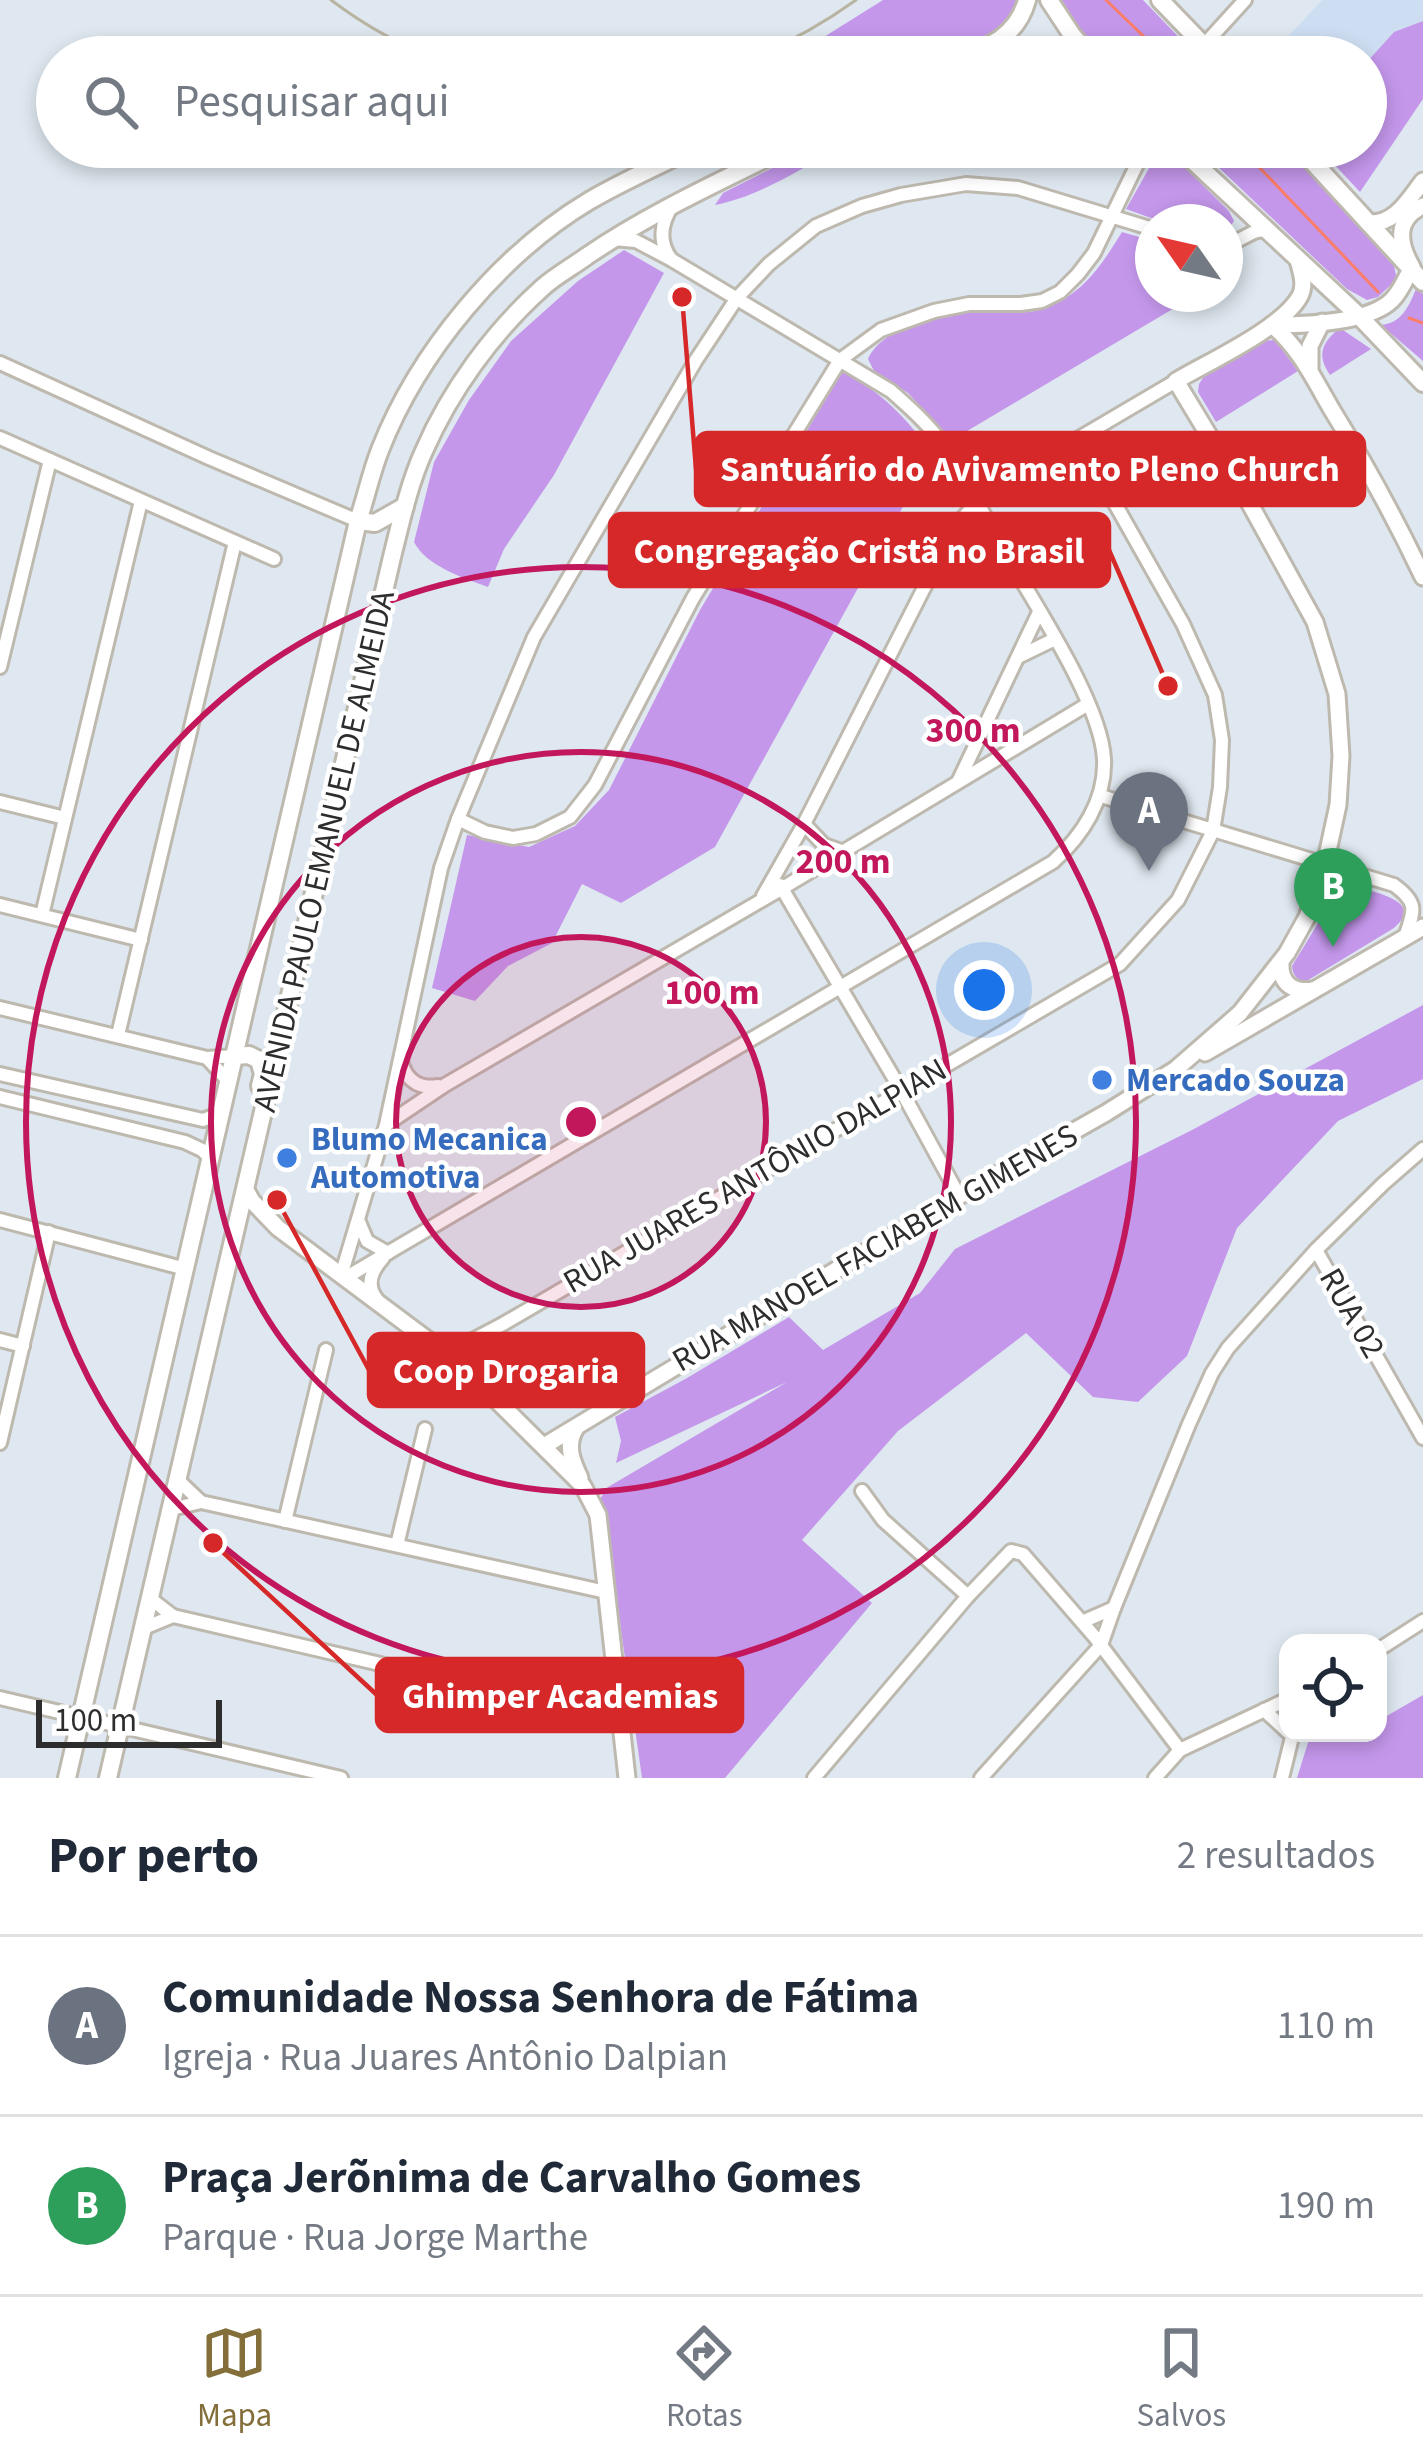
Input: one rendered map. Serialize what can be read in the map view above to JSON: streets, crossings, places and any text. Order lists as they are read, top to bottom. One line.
{"streets":{"main road":["AVENIDA PAULO EMANUEL DE ALMEIDA"],"street":["RUA JUARES ANTÔNIO DALPIAN","RUA MANOEL FACIABEM GIMENES","RUA 02"]},"places":["Santuário do Avivamento Pleno Church","Congregação Cristã no Brasil","Mercado Souza","Blumo Mecanica Automotiva","Coop Drogaria","Ghimper Academias"],"scale_bar":"100 m","north":"top left","page":{"search":"Pesquisar aqui","pins":["A","B"],"scale":"100 m","heading":["Por perto","2 resultados"],"list":[{"mark":"A","name":"Comunidade Nossa Senhora de Fátima","note":"Igreja · Rua Juares Antônio Dalpian","value":"110 m"},{"mark":"B","name":"Praça Jerõnima de Carvalho Gomes","note":"Parque · Rua Jorge Marthe","value":"190 m"}],"nav":["Mapa","Rotas","Salvos"]},"rings":["300 m","200 m","100 m"]}
